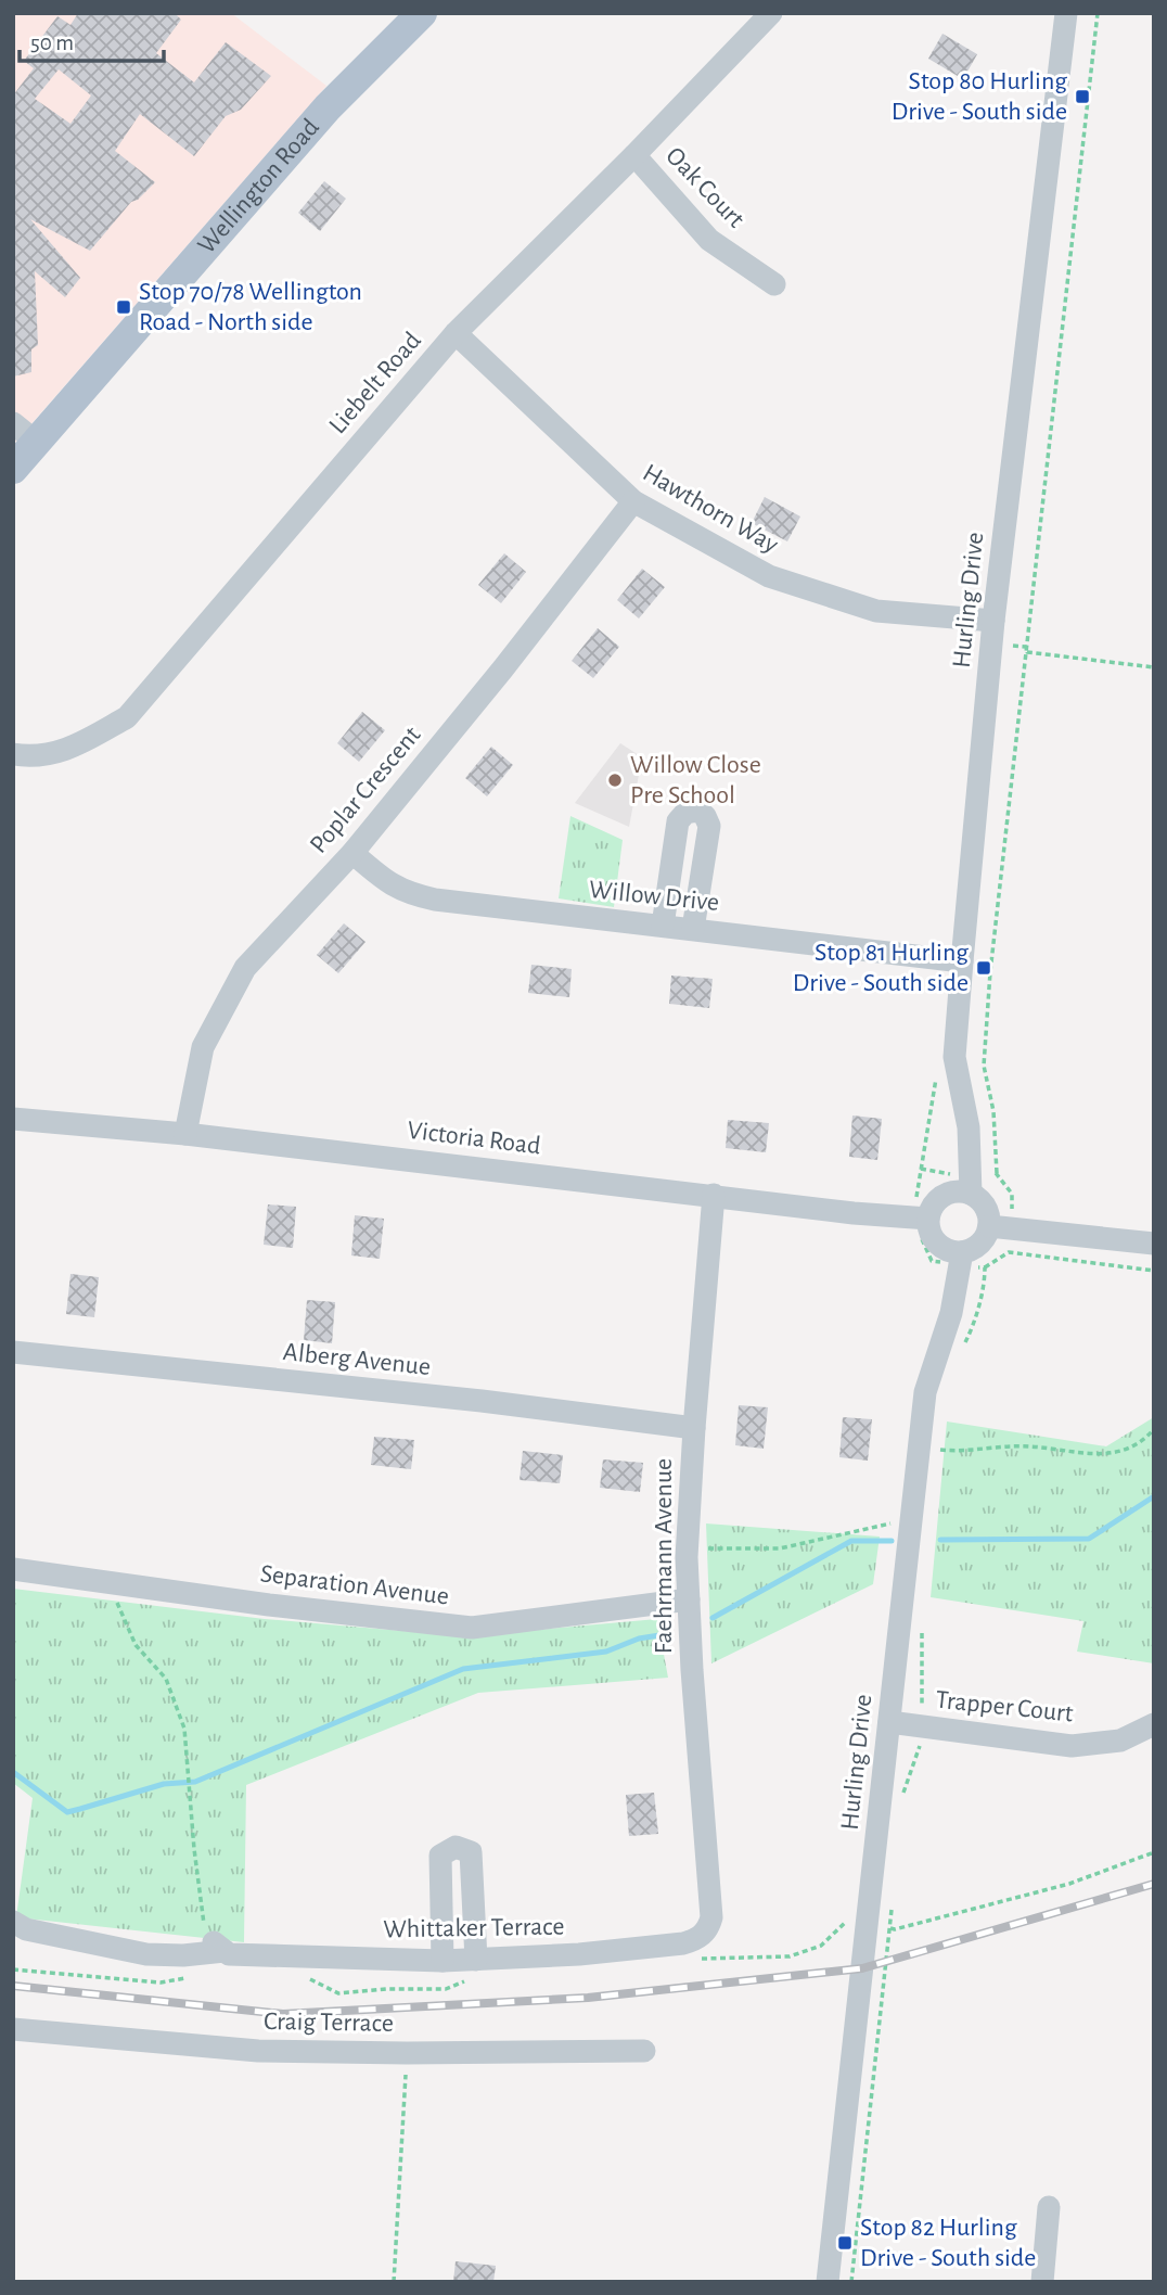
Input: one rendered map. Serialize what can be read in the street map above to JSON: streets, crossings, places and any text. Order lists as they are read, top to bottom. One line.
{"streets":{"main road":["Wellington Road"],"street":["Oak Court","Liebelt Road","Hawthorn Way","Hurling Drive","Poplar Crescent","Willow Drive","Victoria Road","Alberg Avenue","Faehrmann Avenue","Separation Avenue","Trapper Court","Whittaker Terrace","Craig Terrace"]},"crossings":[["Oak Court","Liebelt Road"],["Liebelt Road","Hawthorn Way"],["Hawthorn Way","Hurling Drive"],["Hawthorn Way","Poplar Crescent"],["Hurling Drive","Willow Drive"],["Hurling Drive","Victoria Road"],["Hurling Drive","Trapper Court"],["Poplar Crescent","Willow Drive"],["Poplar Crescent","Victoria Road"],["Victoria Road","Faehrmann Avenue"],["Alberg Avenue","Faehrmann Avenue"],["Faehrmann Avenue","Separation Avenue"],["Faehrmann Avenue","Whittaker Terrace"]],"places":{"transit":["Stop 80 Hurling Drive - South side","Stop 70/78 Wellington Road - North side","Stop 81 Hurling Drive - South side","Stop 82 Hurling Drive - South side"],"other":["Willow Close Pre School"]},"scale_bar":"50 m"}
